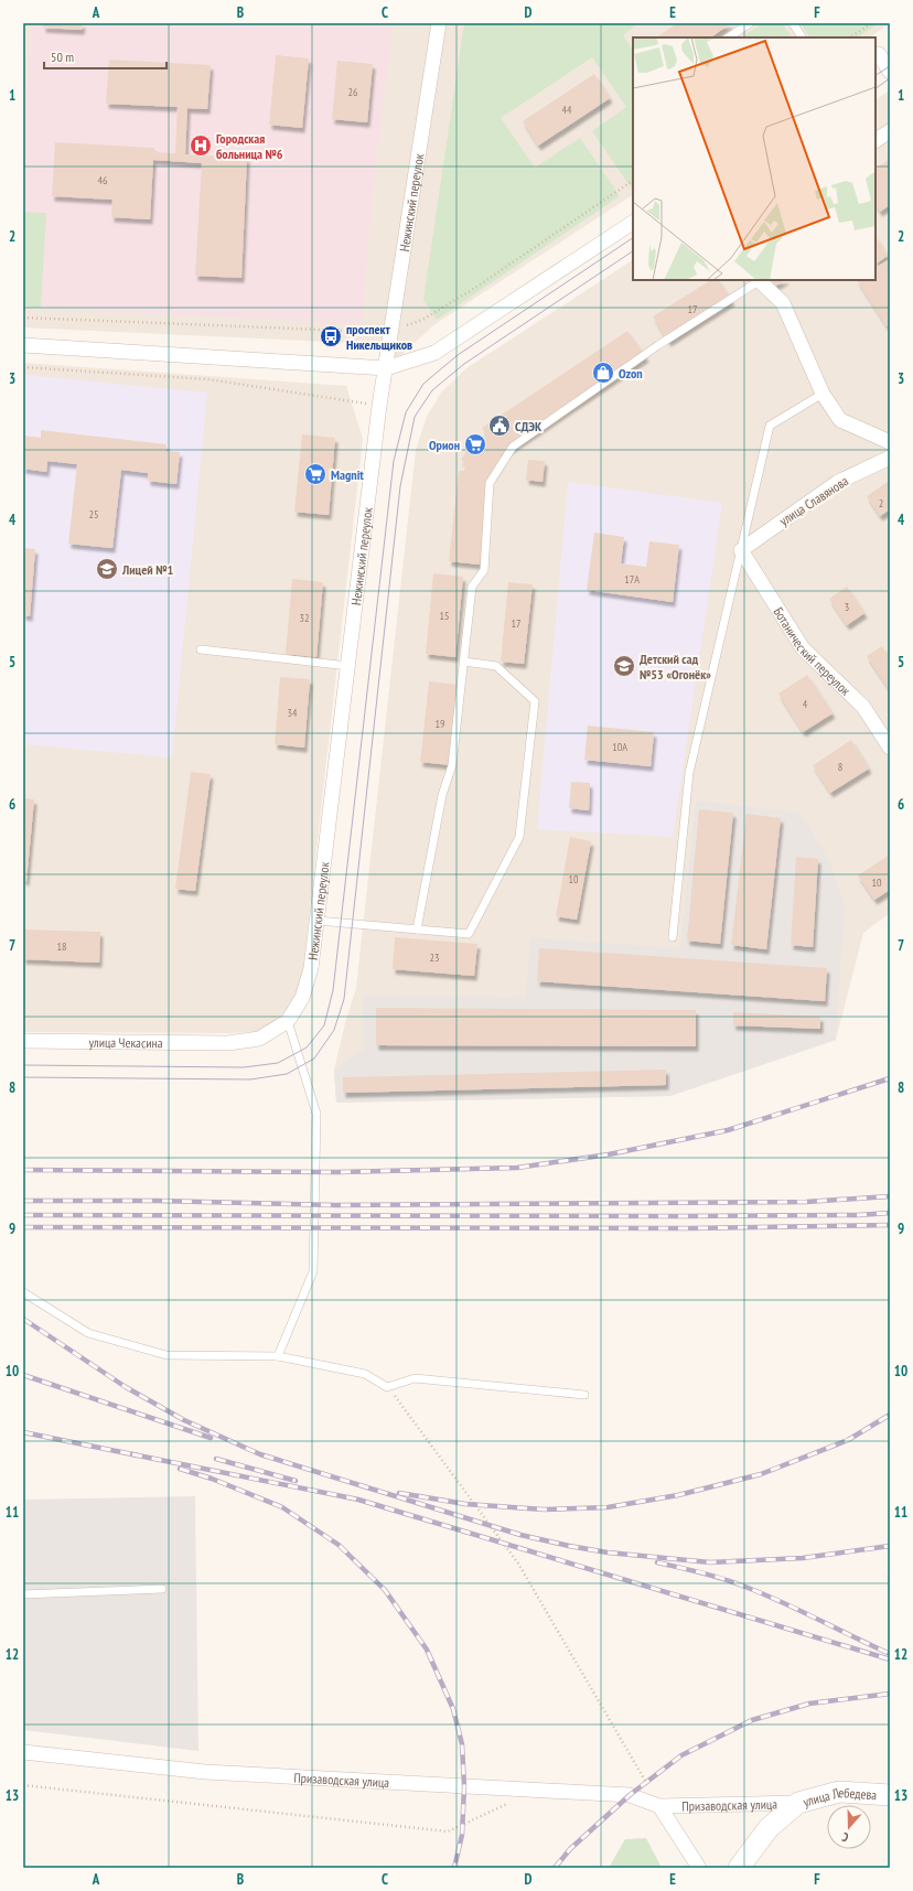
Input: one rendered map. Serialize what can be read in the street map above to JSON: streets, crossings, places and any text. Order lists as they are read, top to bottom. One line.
{"streets":{"main road":["улица Лебедева"],"street":["Нежинский переулок","улица Славянова","Ботанический переулок","улица Чекасина","Призаводская улица"]},"crossings":[["Нежинский переулок","улица Чекасина"],["улица Славянова","Ботанический переулок"],["Призаводская улица","улица Лебедева"]],"places":{"hospital":["Городская больница №6"],"bus stop":["проспект Никельщиков"],"shop":["Ozon"],"public building":["СДЭК"],"supermarket":["Орион","Magnit"],"school or university":["Лицей №1","Детский сад №53 «Огонёк»"]},"house_numbers":["26","44","46","17","2","25","17А","3","15","32","17","4","34","19","10А","8","10","10","18","23"],"scale_bar":"50 m","north":"bottom","grid":{"columns":["A","B","C","D","E","F"],"rows":["1","2","3","4","5","6","7","8","9","10","11","12","13"]}}
